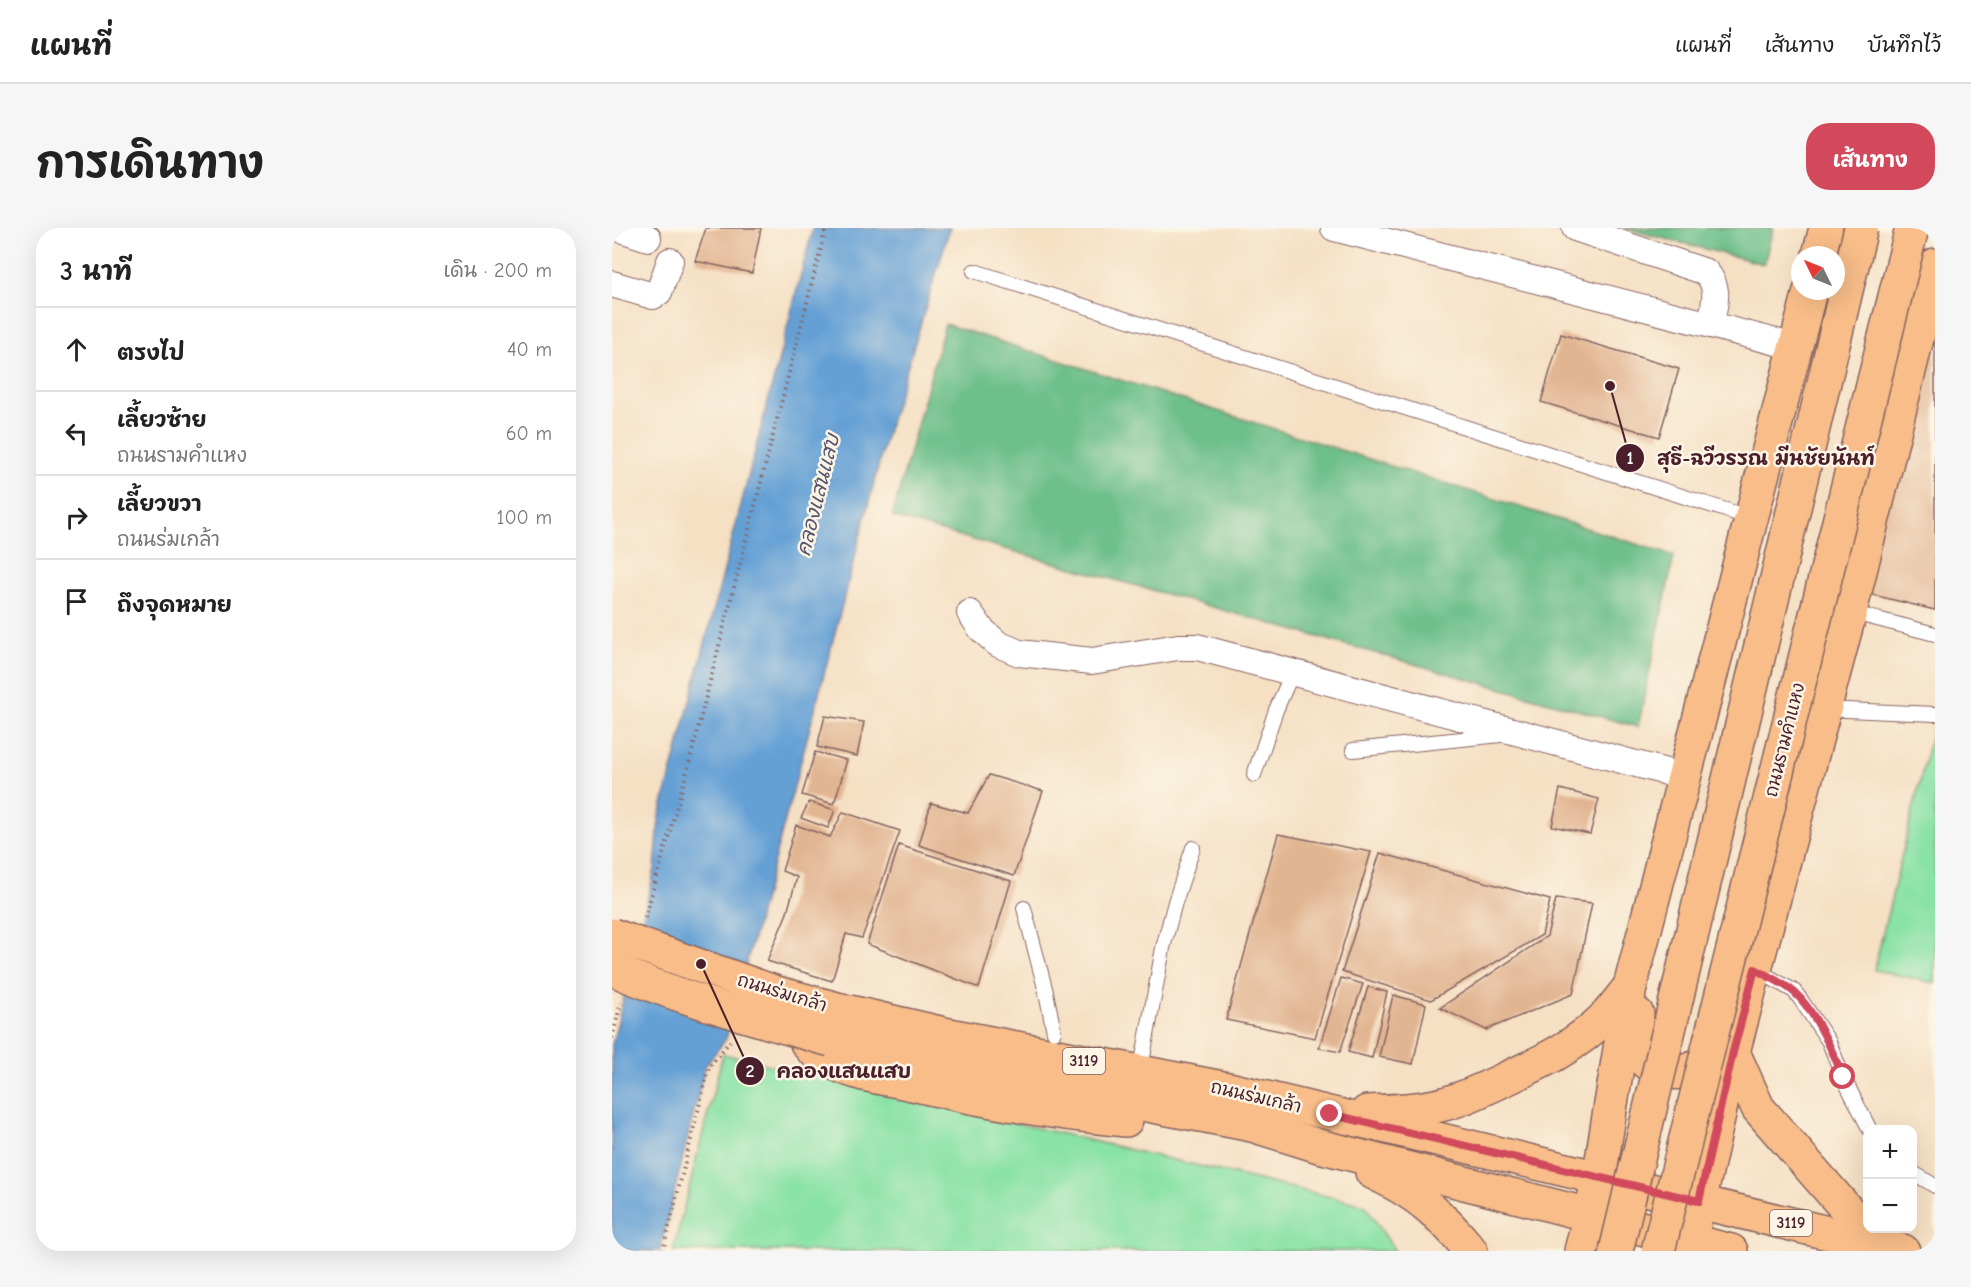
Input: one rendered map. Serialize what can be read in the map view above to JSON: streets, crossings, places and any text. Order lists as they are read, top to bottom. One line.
{"streets":{"main road":["ถนนรามคำแหง","ถนนร่มเกล้า","3119"]},"crossings":[["ถนนรามคำแหง","ถนนร่มเกล้า"]],"water":["คลองแสนแสบ"],"places":["สุธี-ฉวีวรรณ มีนชัยนันท์","คลองแสนแสบ"],"north":"top left","page":{"header":"แผนที่","nav":["แผนที่","เส้นทาง","บันทึกไว้"],"title":"การเดินทาง","buttons":"เส้นทาง","heading":["3 นาที","เดิน · 200 m"],"list":[["ตรงไป","40 m"],["เลี้ยวซ้าย","ถนนรามคำแหง","60 m"],["เลี้ยวขวา","ถนนร่มเกล้า","100 m"],"ถึงจุดหมาย"],"map_buttons":["+","−"]}}
